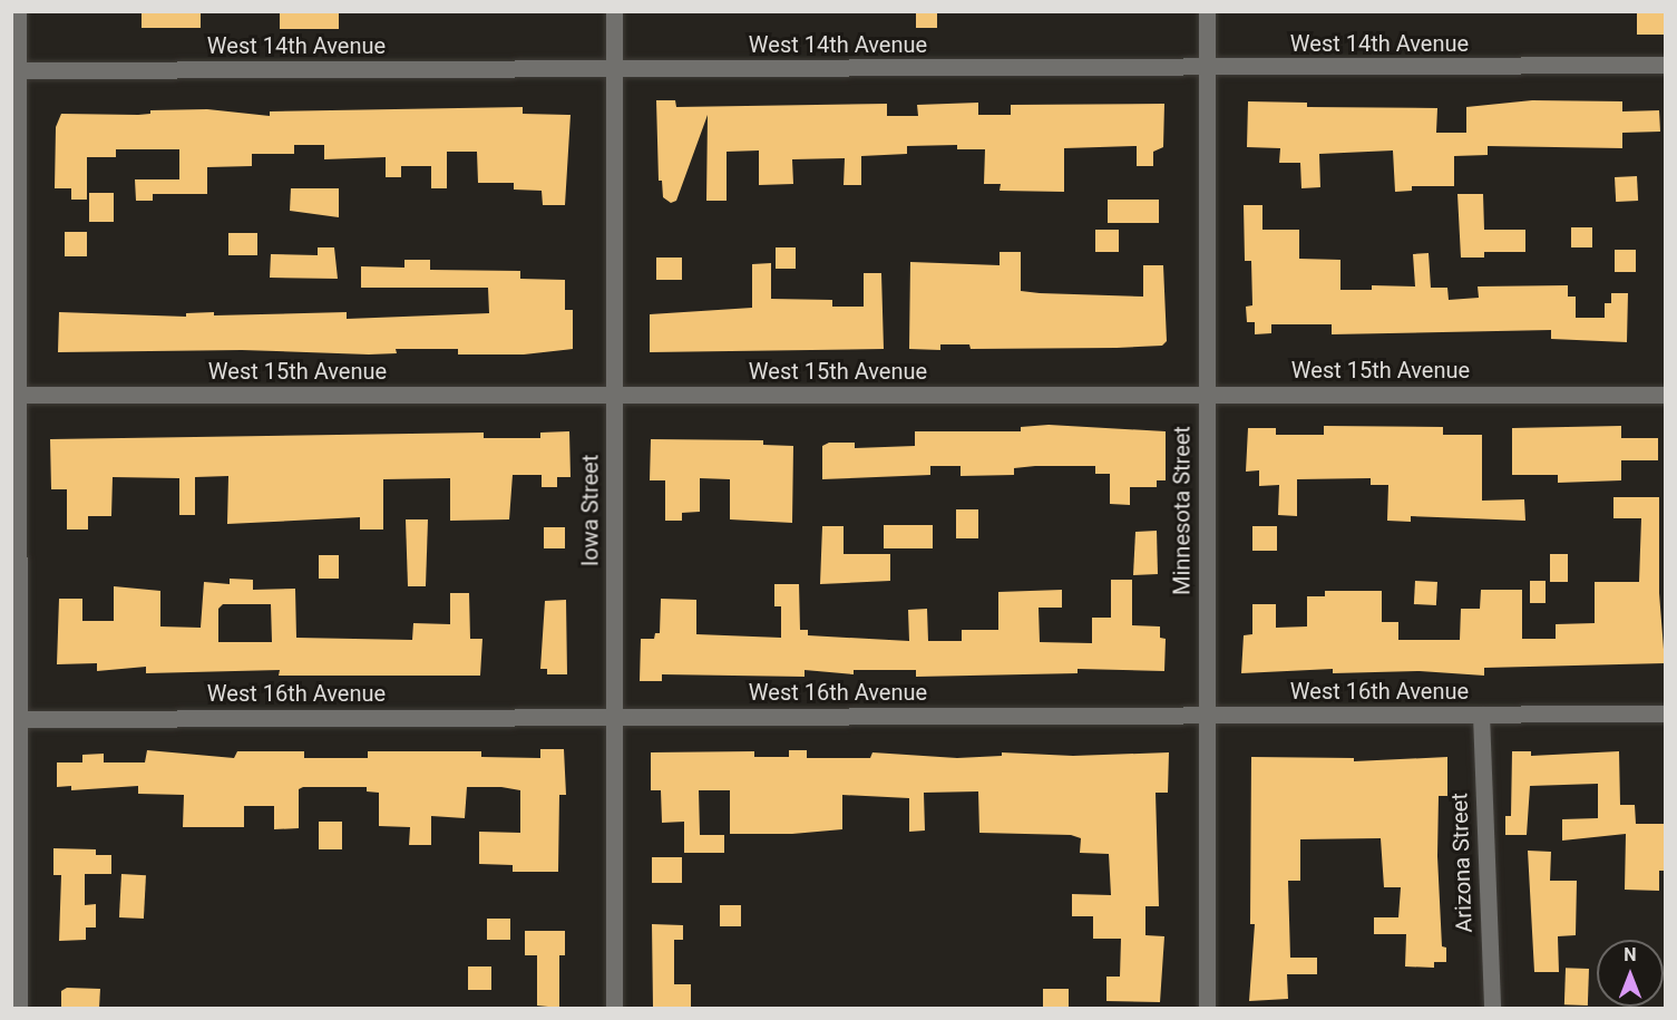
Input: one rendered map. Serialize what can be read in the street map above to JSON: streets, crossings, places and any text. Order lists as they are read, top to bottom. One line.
{"streets":{"street":["West 14th Avenue","West 15th Avenue","Iowa Street","Minnesota Street","West 16th Avenue","Arizona Street"]},"crossings":[["West 14th Avenue","Iowa Street"],["West 14th Avenue","Minnesota Street"],["West 15th Avenue","Iowa Street"],["West 15th Avenue","Minnesota Street"],["Iowa Street","West 16th Avenue"],["Minnesota Street","West 16th Avenue"],["West 16th Avenue","Arizona Street"]],"north":"top"}
